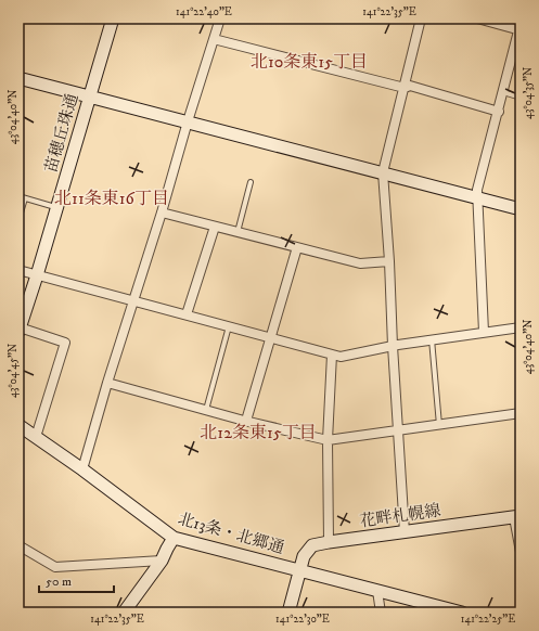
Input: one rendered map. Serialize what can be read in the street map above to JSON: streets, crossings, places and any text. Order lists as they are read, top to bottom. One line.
{"streets":{"street":["苗穂丘珠通","花畔札幌線","北13条・北郷通"]},"crossings":[["花畔札幌線","北13条・北郷通"]],"districts":["北10条東15丁目","北11条東16丁目","北12条東15丁目"],"scale_bar":"50 m","coordinates":["141°22'40\"E","141°22'35\"E","43°04'35\"N","43°04'40\"N","43°04'45\"N","141°22'30\"E","141°22'25\"E"]}
